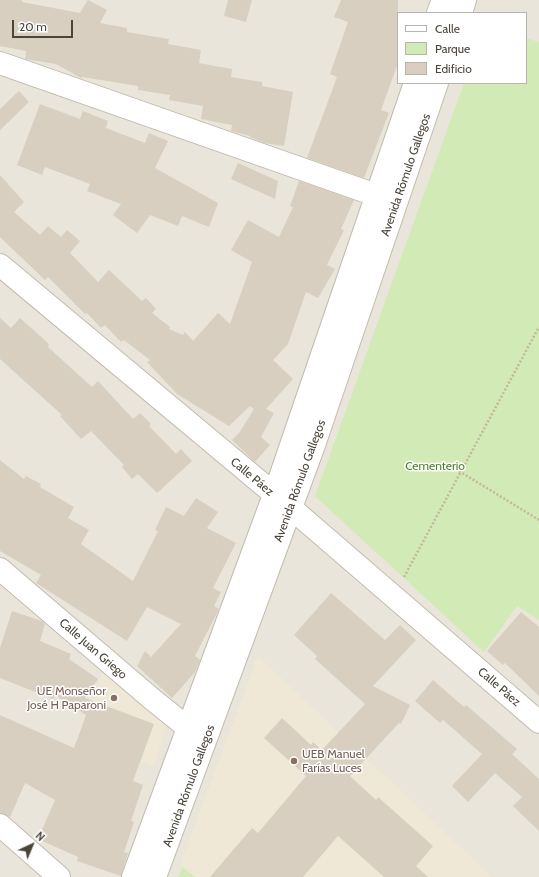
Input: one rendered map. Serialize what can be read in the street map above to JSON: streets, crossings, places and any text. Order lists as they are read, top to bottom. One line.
{"streets":{"street":["Avenida Rómulo Gallegos","Calle Páez","Calle Juan Griego"]},"crossings":[["Avenida Rómulo Gallegos","Calle Páez"],["Avenida Rómulo Gallegos","Calle Juan Griego"]],"parks":["Cementerio"],"places":["UE Monseñor José H Paparoni","UEB Manuel Farías Luces"],"legend":["Calle","Parque","Edificio"],"scale_bar":"20 m","north":"top right"}
